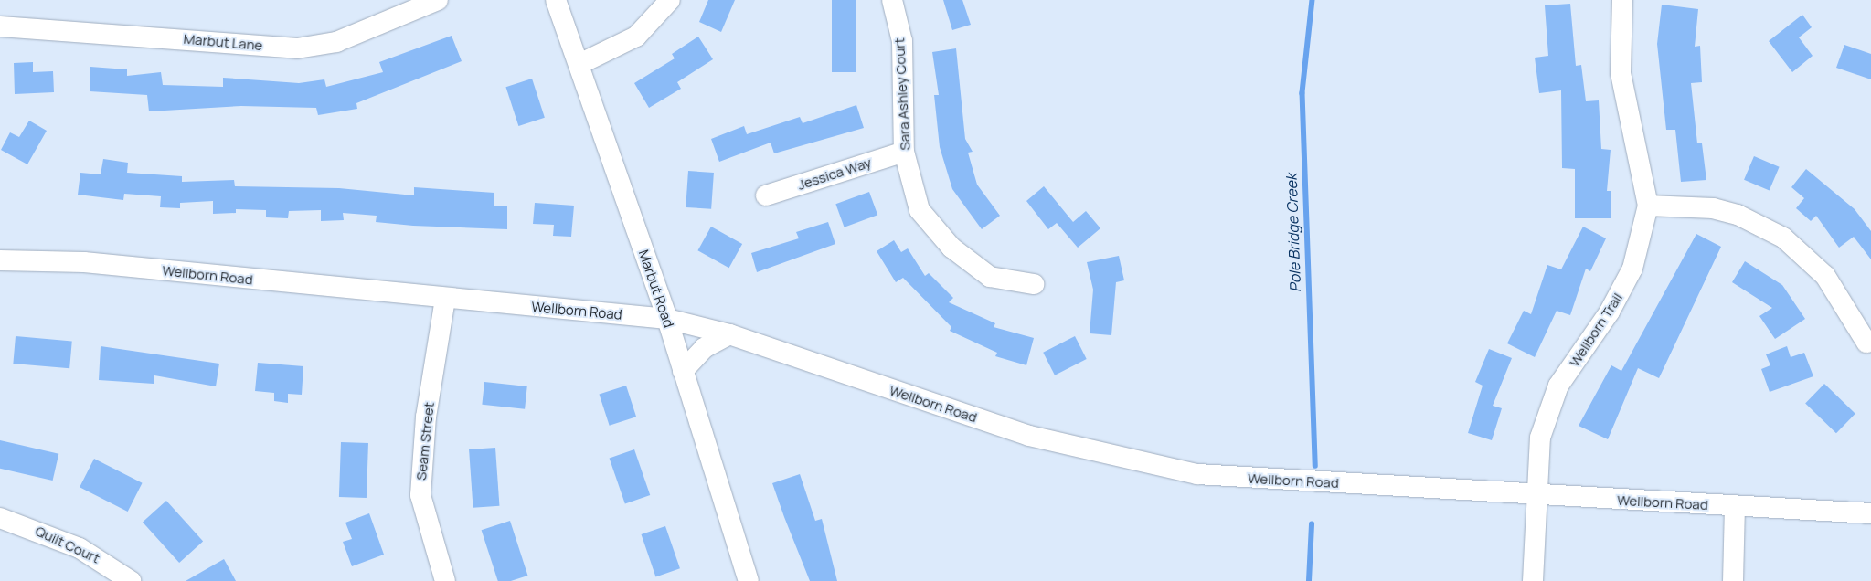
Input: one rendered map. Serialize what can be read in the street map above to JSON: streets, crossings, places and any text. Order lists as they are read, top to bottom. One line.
{"streets":{"street":["Marbut Lane","Sara Ashley Court","Jessica Way","Wellborn Road","Marbut Road","Wellborn Trail","Seam Street","Quilt Court"]},"crossings":[["Sara Ashley Court","Jessica Way"],["Wellborn Road","Marbut Road"],["Wellborn Road","Wellborn Trail"],["Wellborn Road","Seam Street"]],"water":["Pole Bridge Creek"]}
